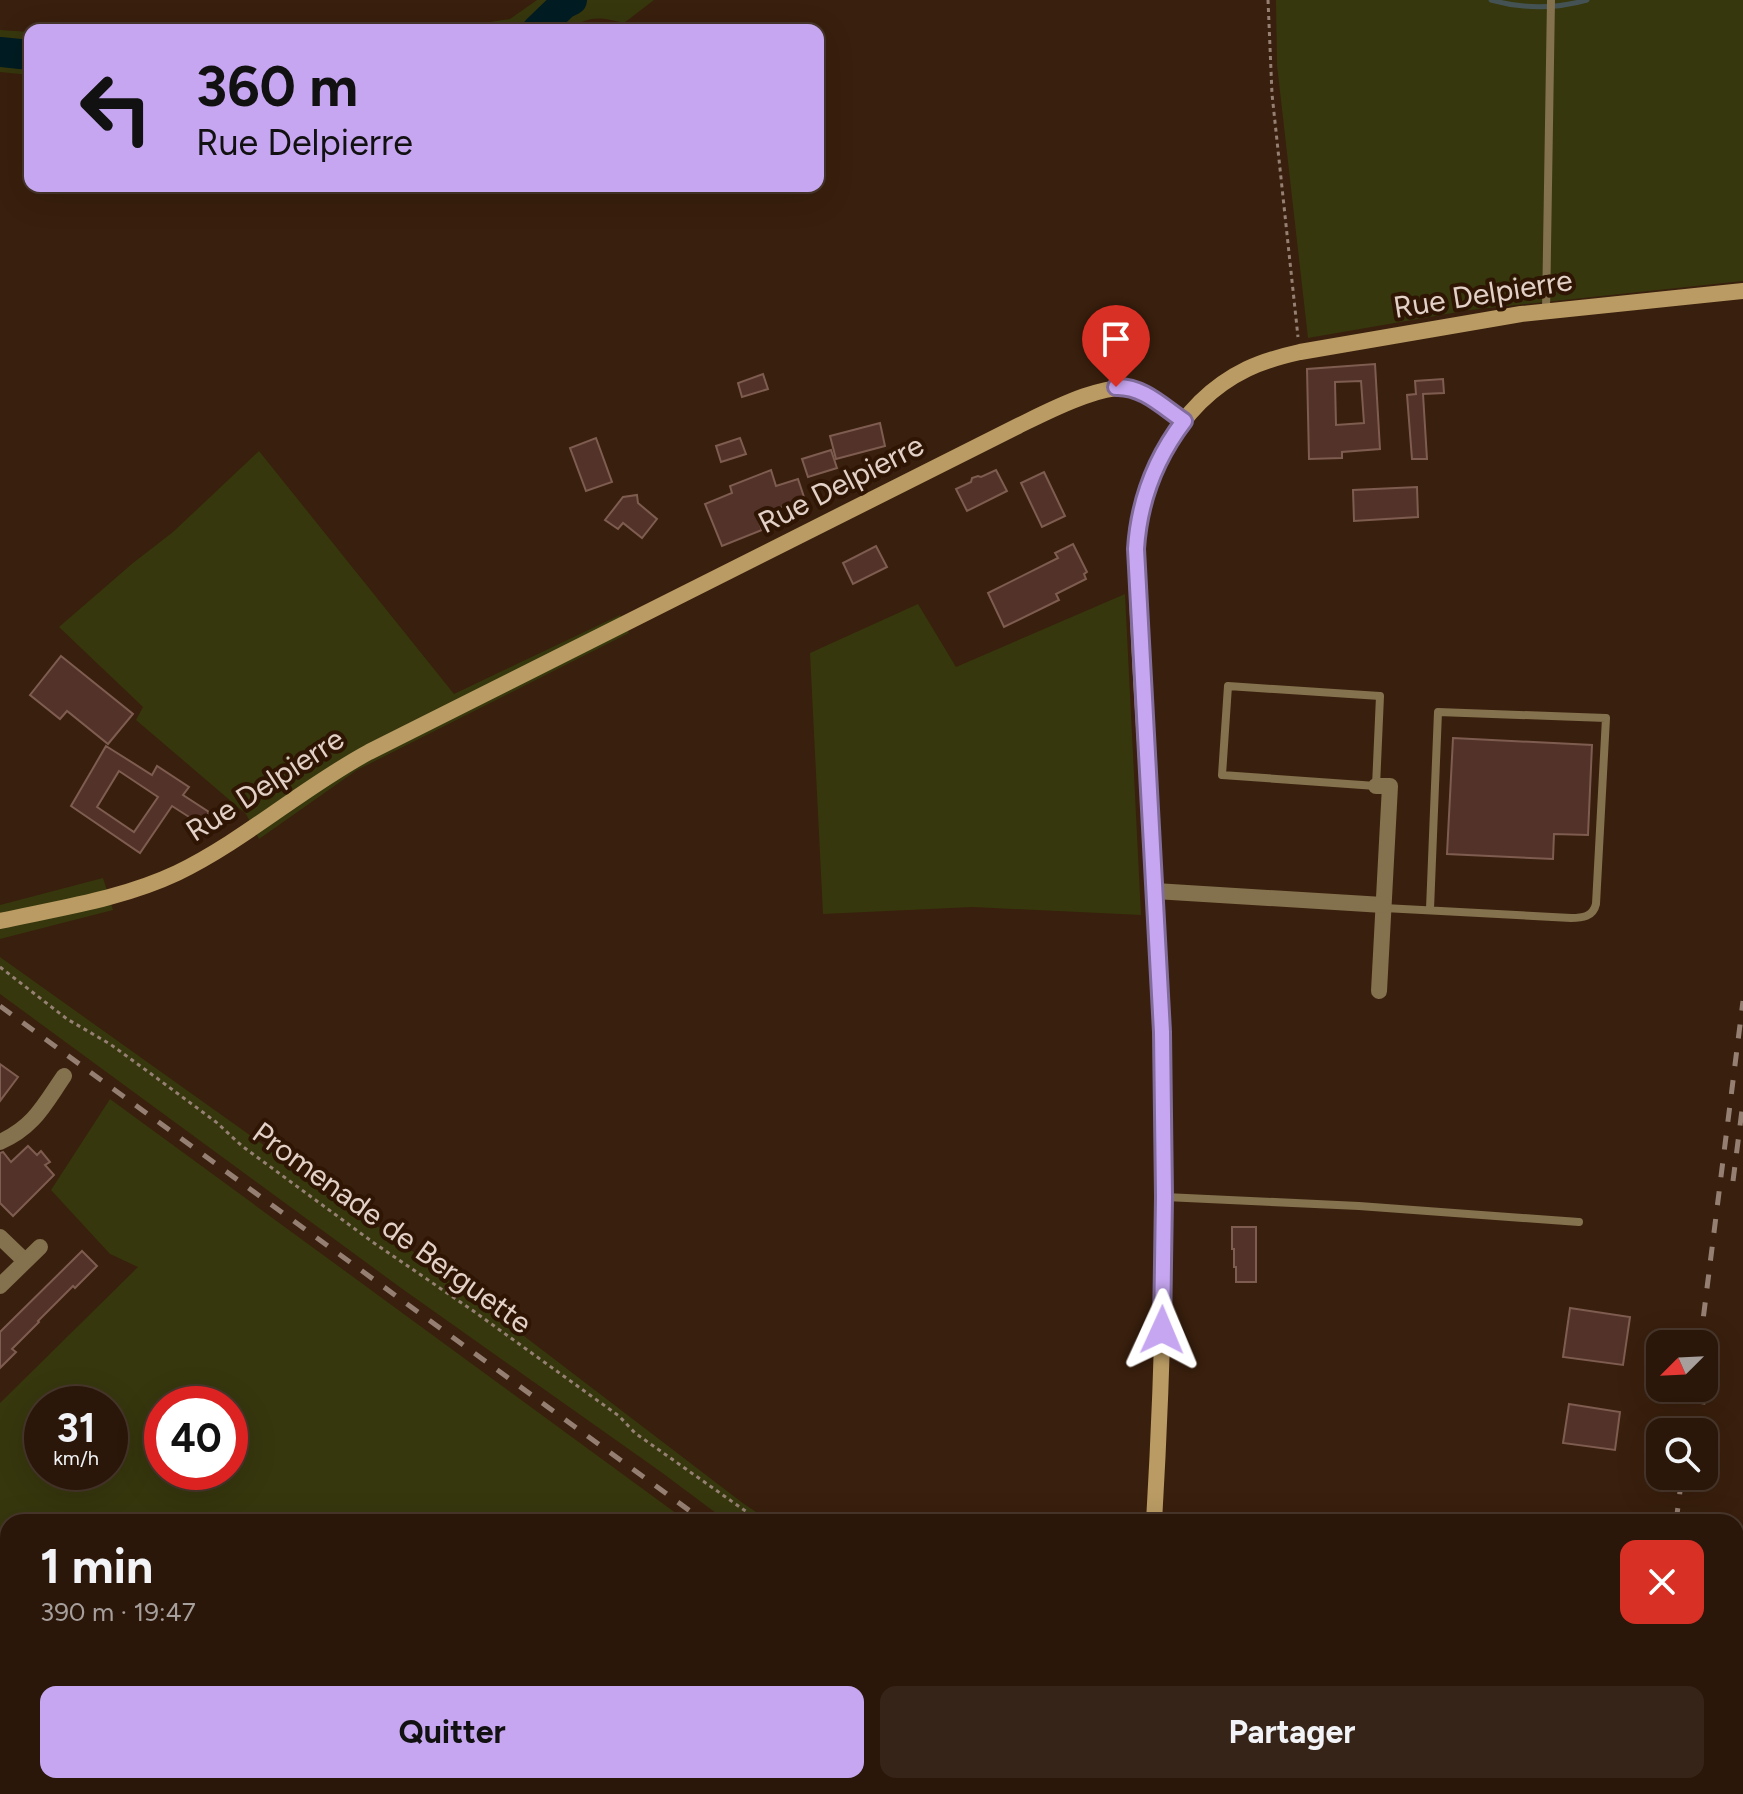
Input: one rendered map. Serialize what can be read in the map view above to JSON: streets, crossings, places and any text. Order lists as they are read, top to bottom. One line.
{"streets":{"street":["Rue Delpierre"],"path":["Promenade de Berguette"]},"north":"bottom left","page":{"turn":["360 m","Rue Delpierre"],"speed":"31 km/h","limit":"40","heading":["1 min","390 m · 19:47"],"buttons":["Quitter","Partager"]}}
